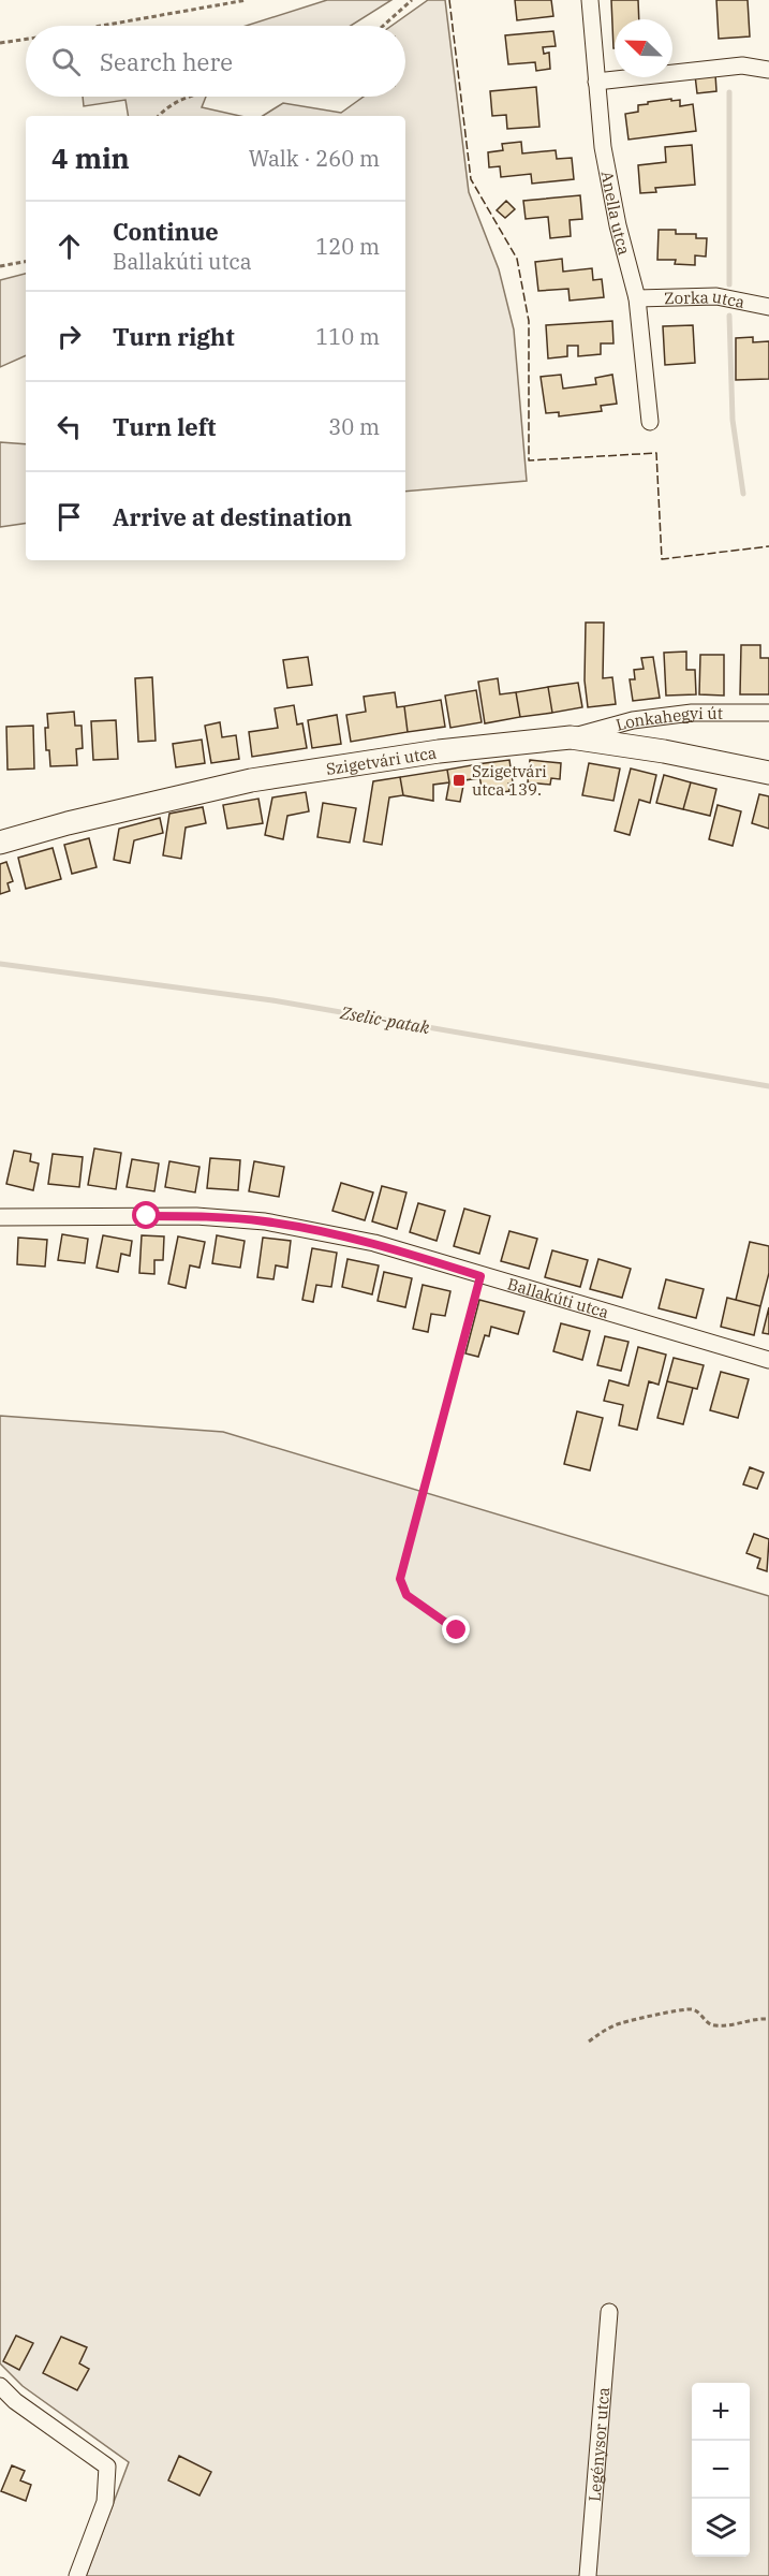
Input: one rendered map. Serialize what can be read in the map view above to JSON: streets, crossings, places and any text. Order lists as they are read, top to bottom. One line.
{"streets":{"street":["Anella utca","Zorka utca","Lonkahegyi út","Szigetvári utca","Ballakúti utca","Legénysor utca"]},"crossings":[["Anella utca","Zorka utca"],["Lonkahegyi út","Szigetvári utca"]],"water":["Zselic-patak"],"places":{"transit":["Szigetvári utca 139."]},"north":"top left","page":{"search":"Search here","heading":["4 min","Walk · 260 m"],"list":[["Continue","Ballakúti utca","120 m"],["Turn right","110 m"],["Turn left","30 m"],"Arrive at destination"],"map_buttons":["+","−"]}}
